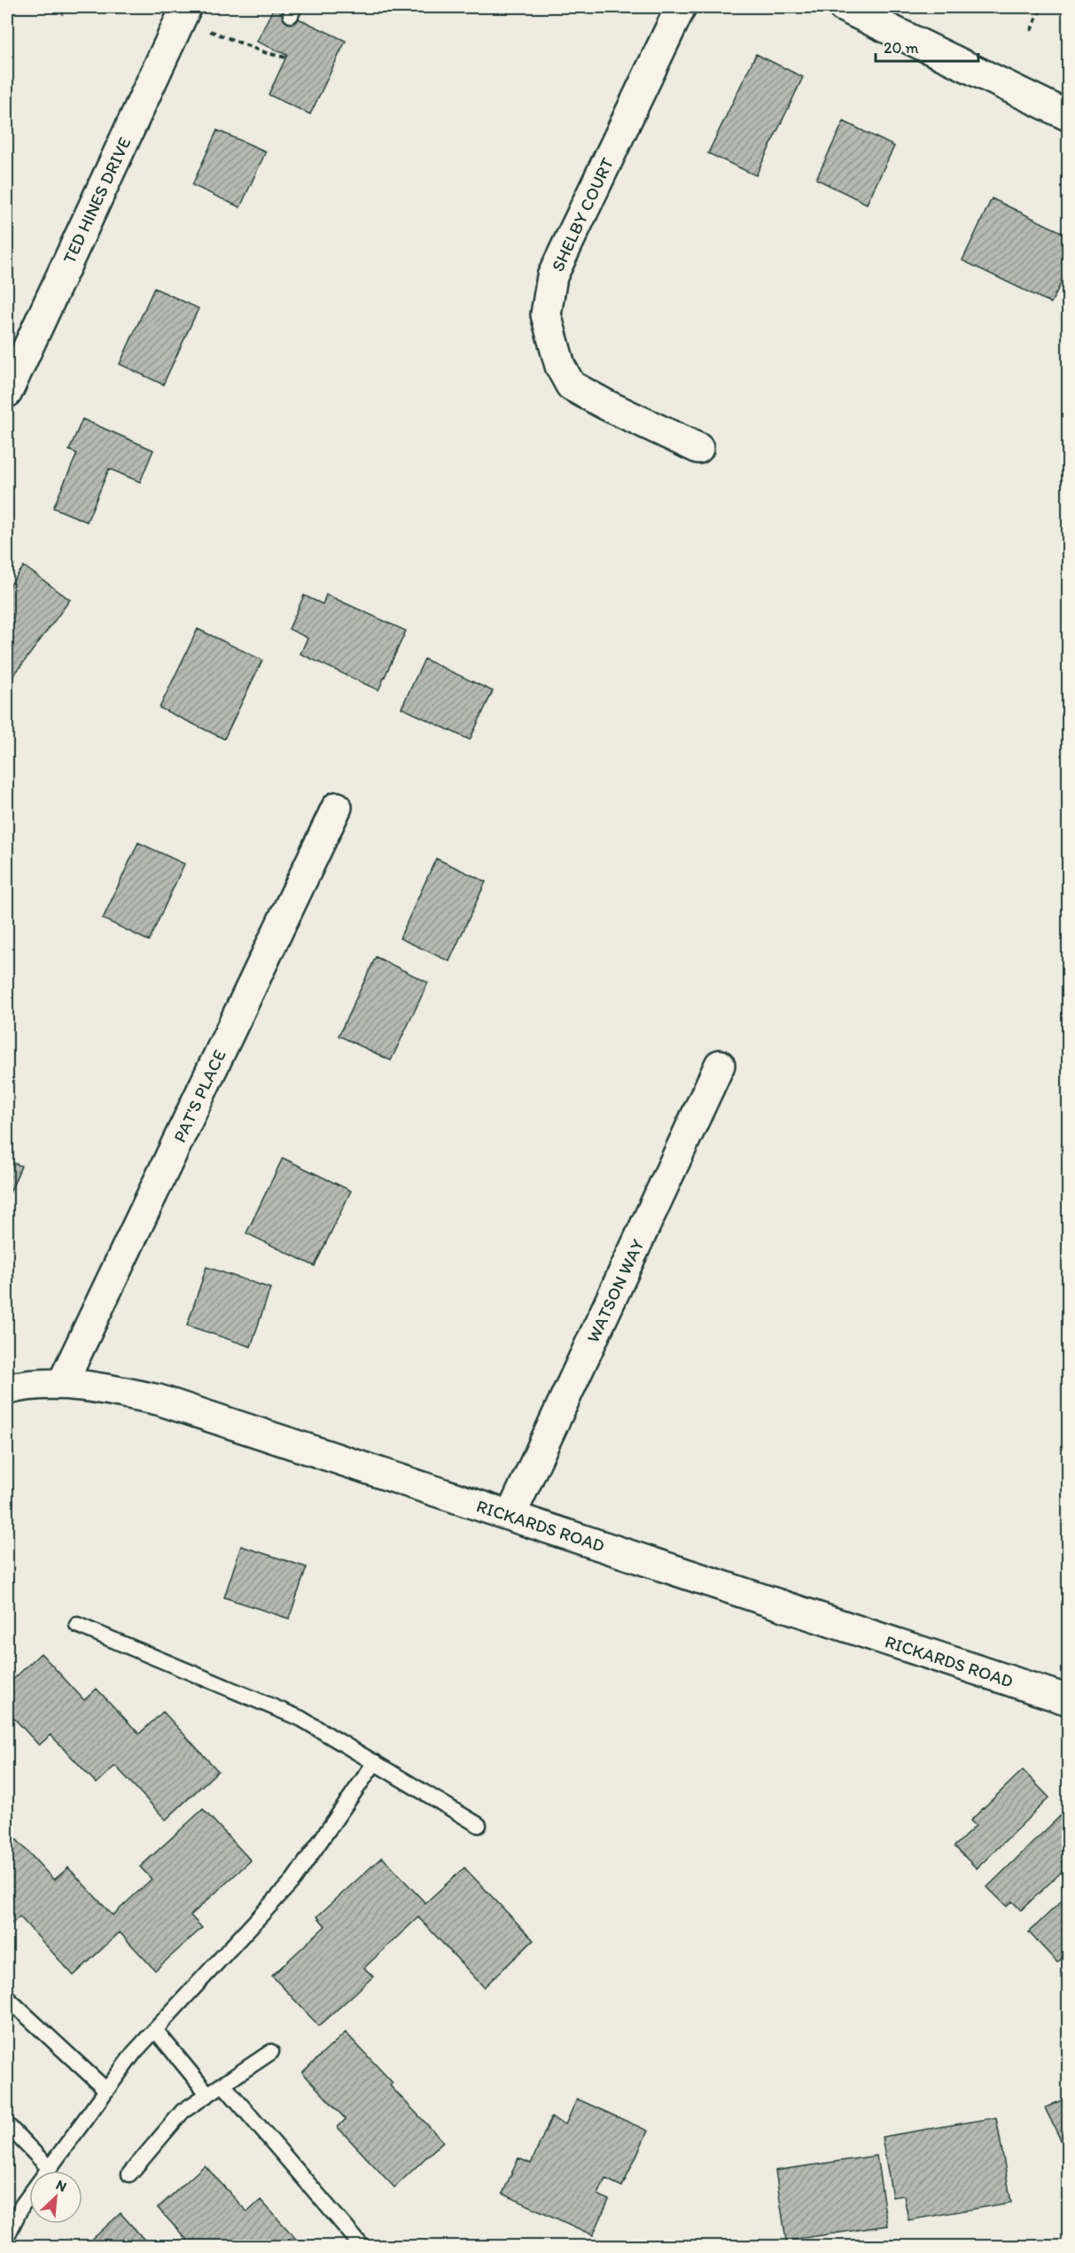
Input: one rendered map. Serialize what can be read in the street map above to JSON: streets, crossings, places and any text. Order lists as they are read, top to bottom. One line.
{"streets":{"street":["TED HINES DRIVE","SHELBY COURT","PAT'S PLACE","WATSON WAY","RICKARDS ROAD"]},"crossings":[["PAT'S PLACE","RICKARDS ROAD"],["WATSON WAY","RICKARDS ROAD"]],"scale_bar":"20 m","north":"top right"}
